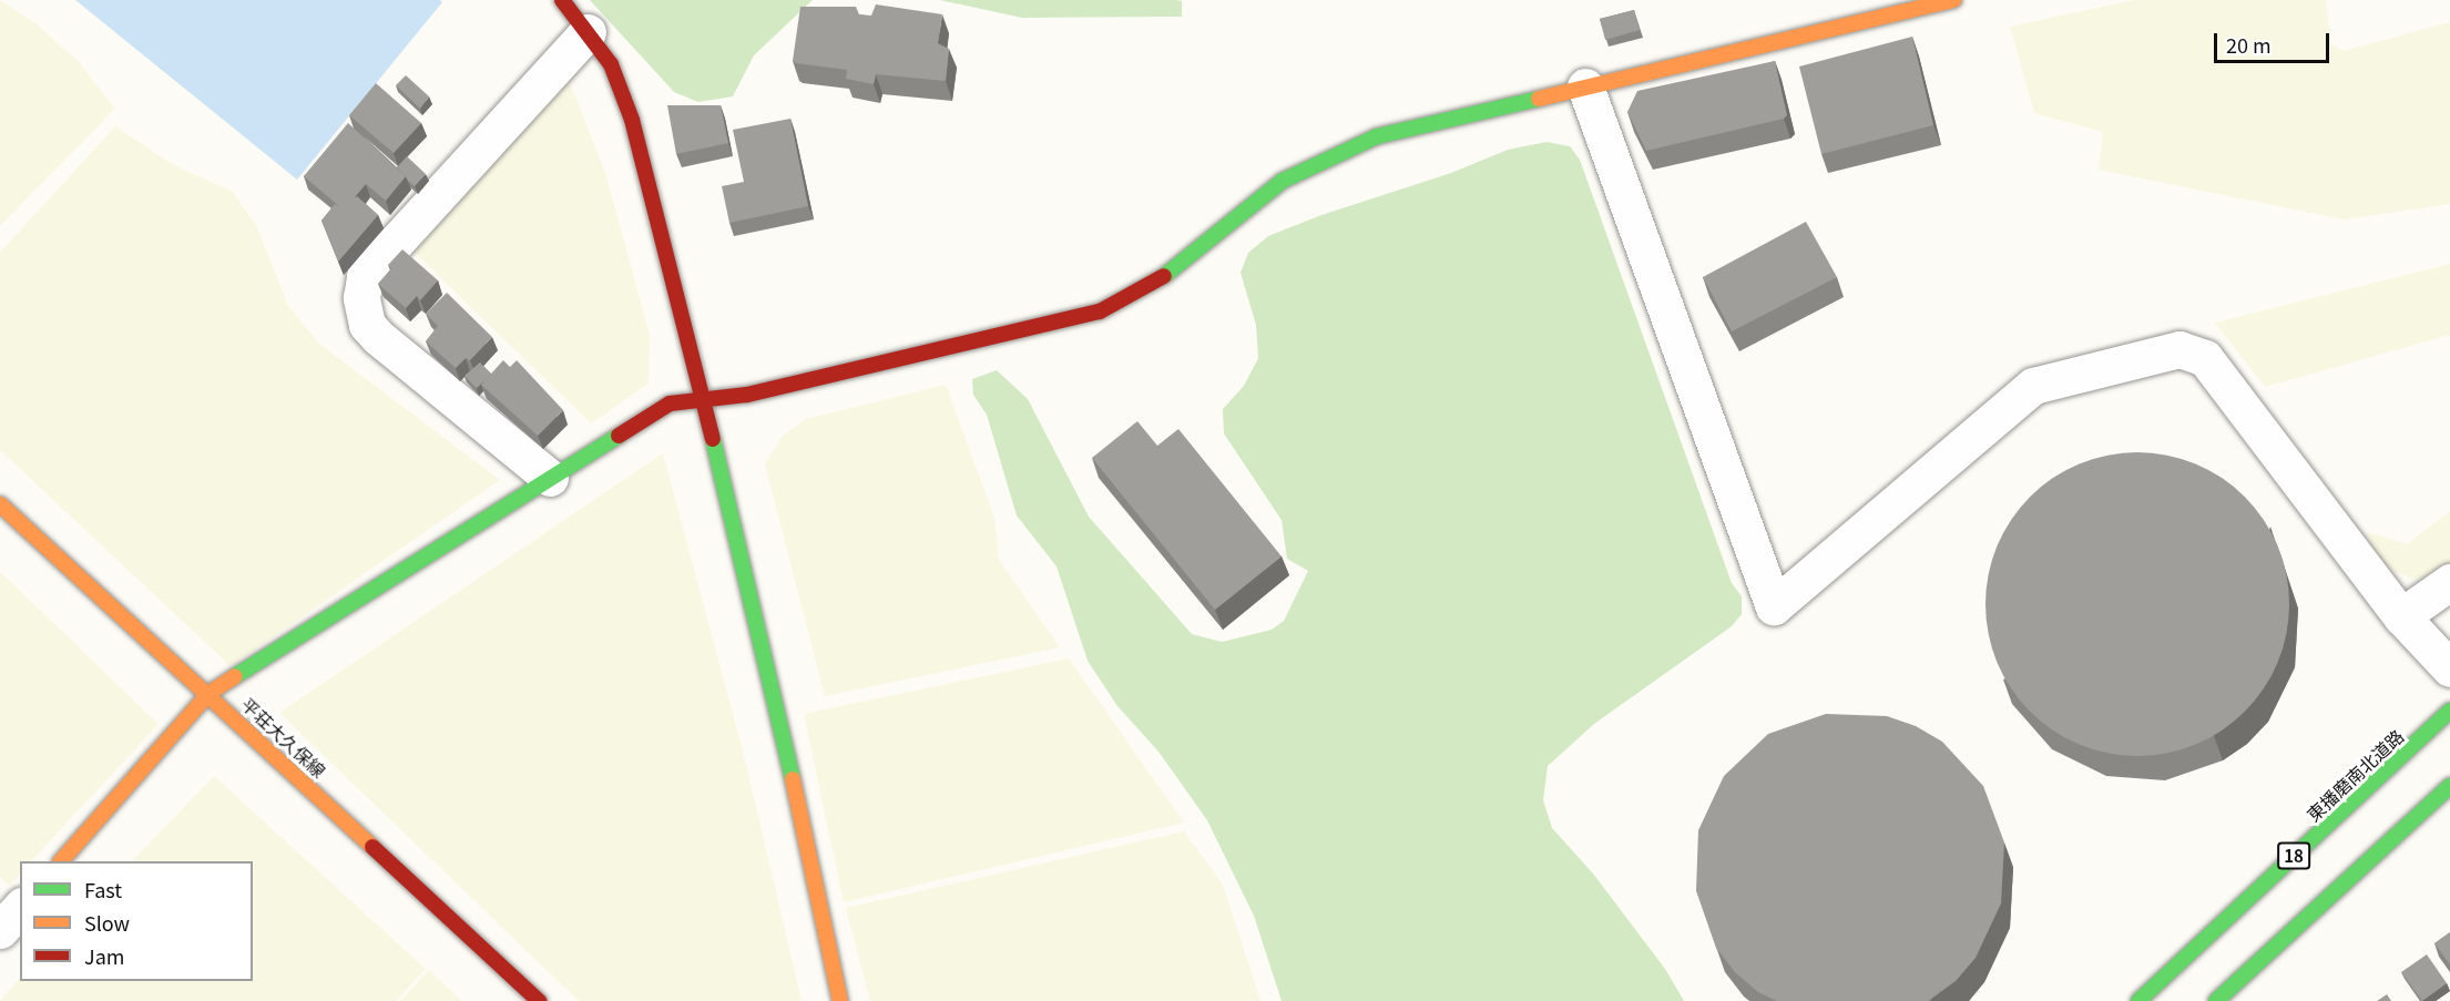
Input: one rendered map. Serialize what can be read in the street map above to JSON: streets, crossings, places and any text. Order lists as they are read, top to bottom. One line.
{"streets":{"main road":["平荘大久保線","東播磨南北道路","18"]},"legend":["Fast","Slow","Jam"],"scale_bar":"20 m"}
